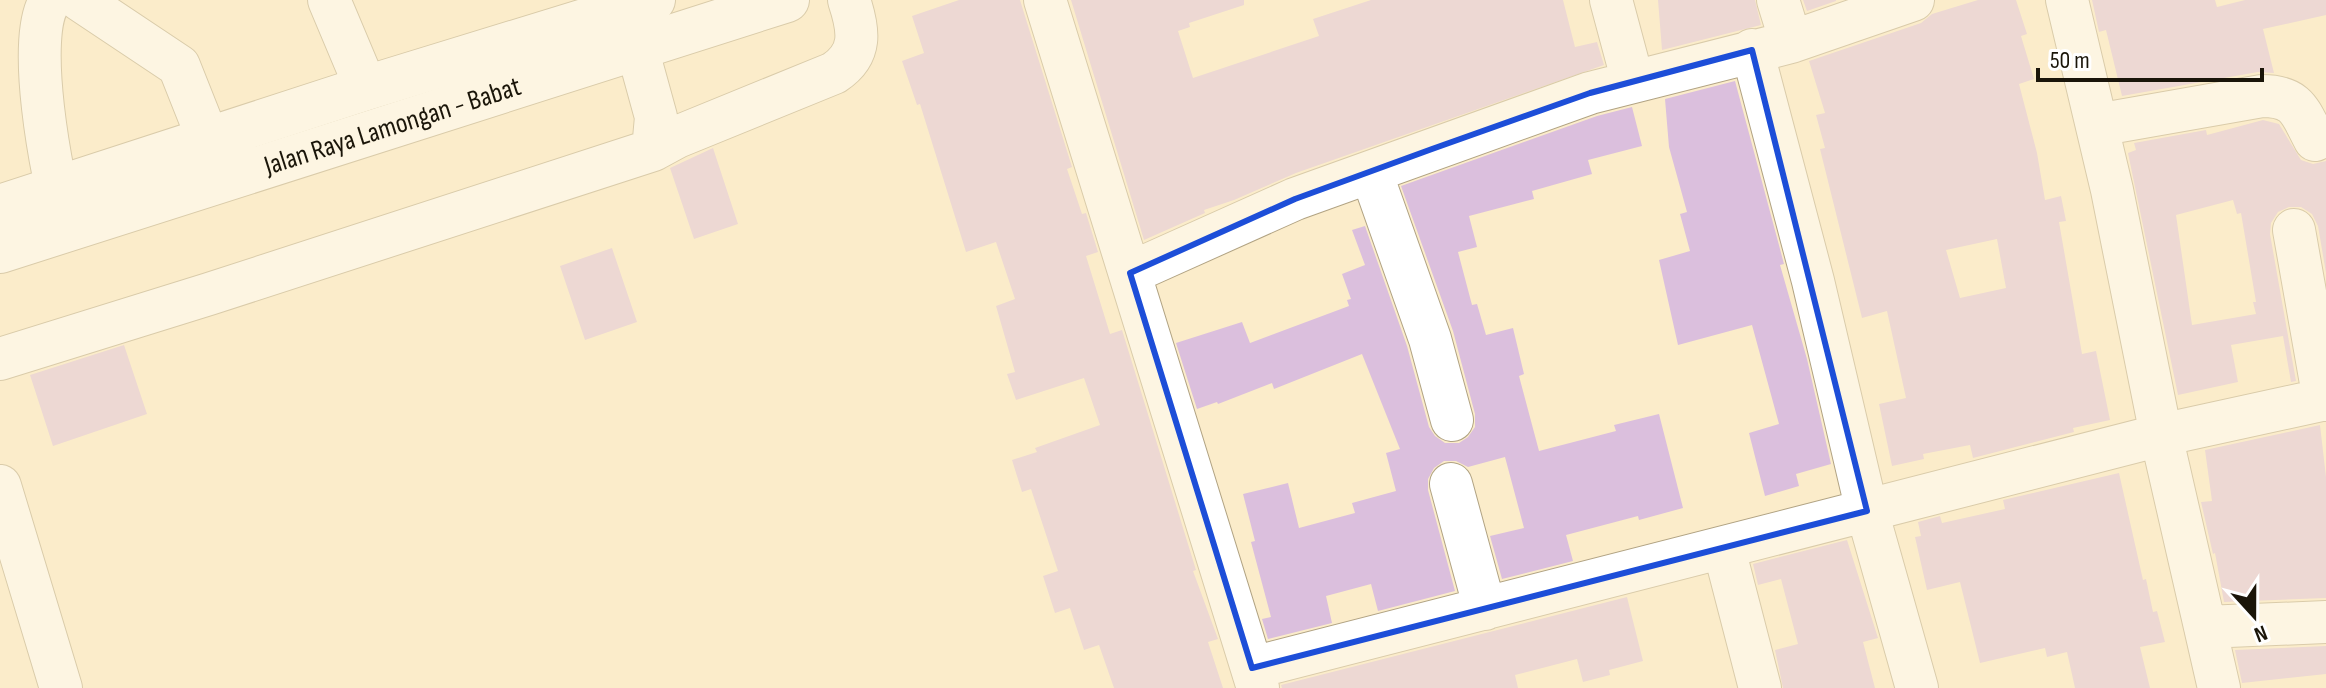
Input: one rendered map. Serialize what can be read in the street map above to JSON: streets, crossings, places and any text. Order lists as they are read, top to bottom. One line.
{"streets":{"highway":["Jalan Raya Lamongan - Babat"]},"scale_bar":"50 m","north":"bottom"}
